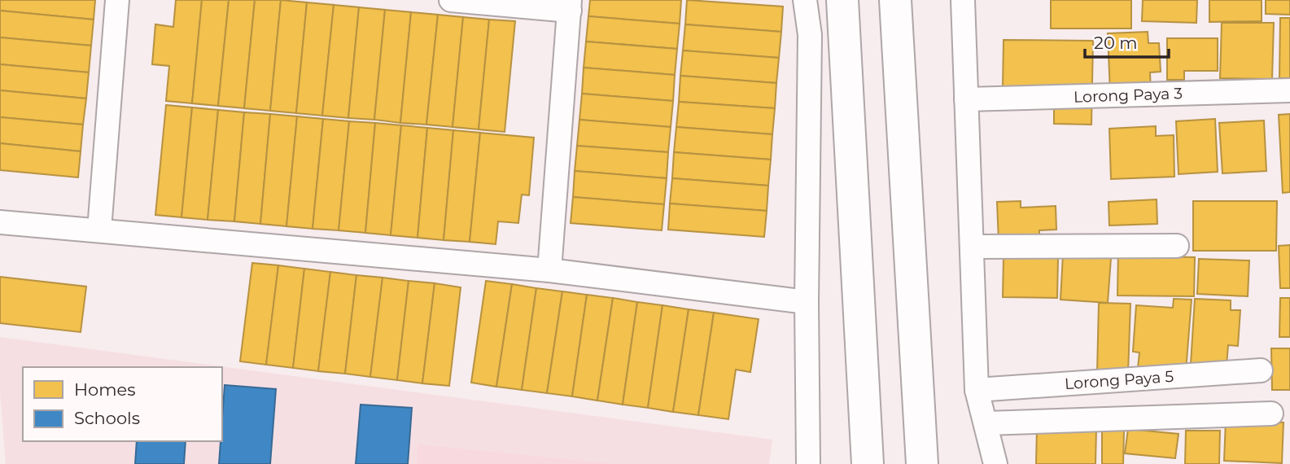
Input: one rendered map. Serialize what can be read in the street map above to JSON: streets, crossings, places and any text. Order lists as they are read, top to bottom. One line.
{"streets":{"street":["Lorong Paya 3","Lorong Paya 5"]},"legend":["Homes","Schools"],"scale_bar":"20 m"}
